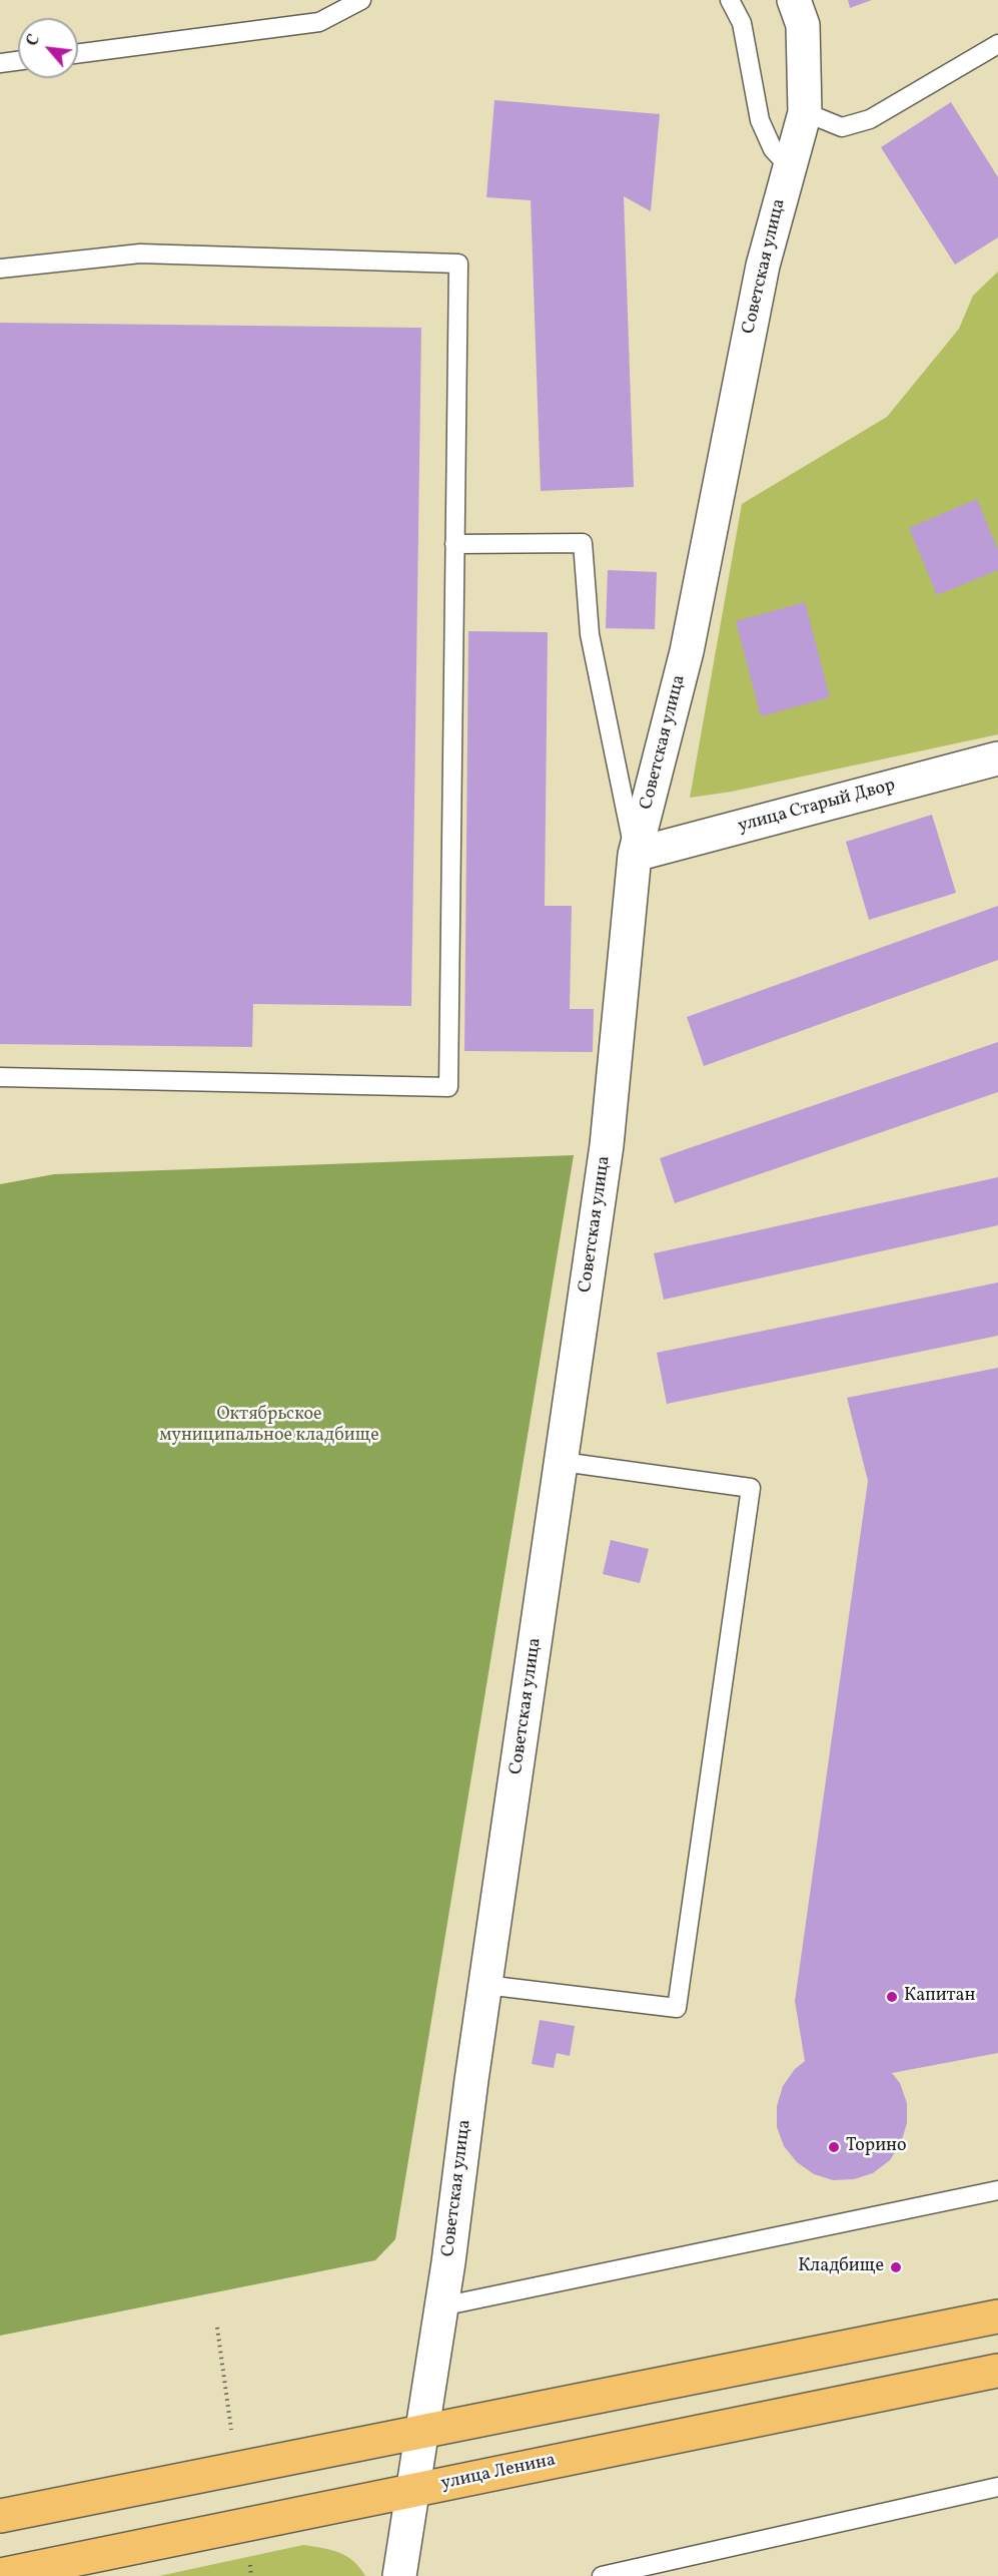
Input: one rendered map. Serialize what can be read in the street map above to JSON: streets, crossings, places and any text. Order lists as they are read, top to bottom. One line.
{"streets":{"main road":["улица Ленина"],"street":["Советская улица","улица Старый Двор"]},"crossings":[["Советская улица","улица Старый Двор"],["Советская улица","улица Ленина"]],"parks":["Октябрьское муниципальное кладбище"],"places":["Капитан","Торино","Кладбище"],"north":"top left"}
